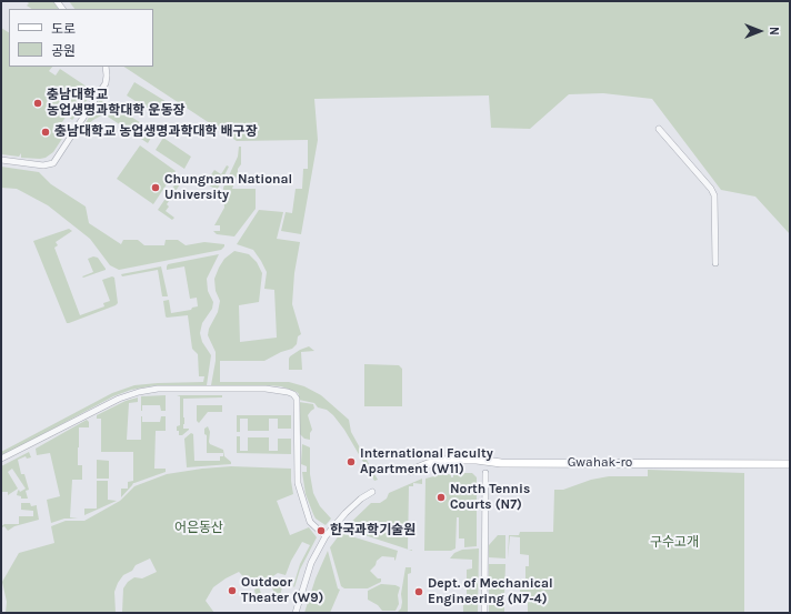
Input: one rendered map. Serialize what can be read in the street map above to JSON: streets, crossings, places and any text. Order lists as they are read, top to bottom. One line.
{"streets":{"street":["Gwahak-ro"]},"parks":["어은동산","구수고개"],"places":["충남대학교 농업생명과학대학 운동장","충남대학교 농업생명과학대학 배구장","Chungnam National University","International Faculty Apartment (W11)","North Tennis Courts (N7)","한국과학기술원","Outdoor Theater (W9)","Dept. of Mechanical Engineering (N7-4)"],"legend":["도로","공원"],"north":"right"}
